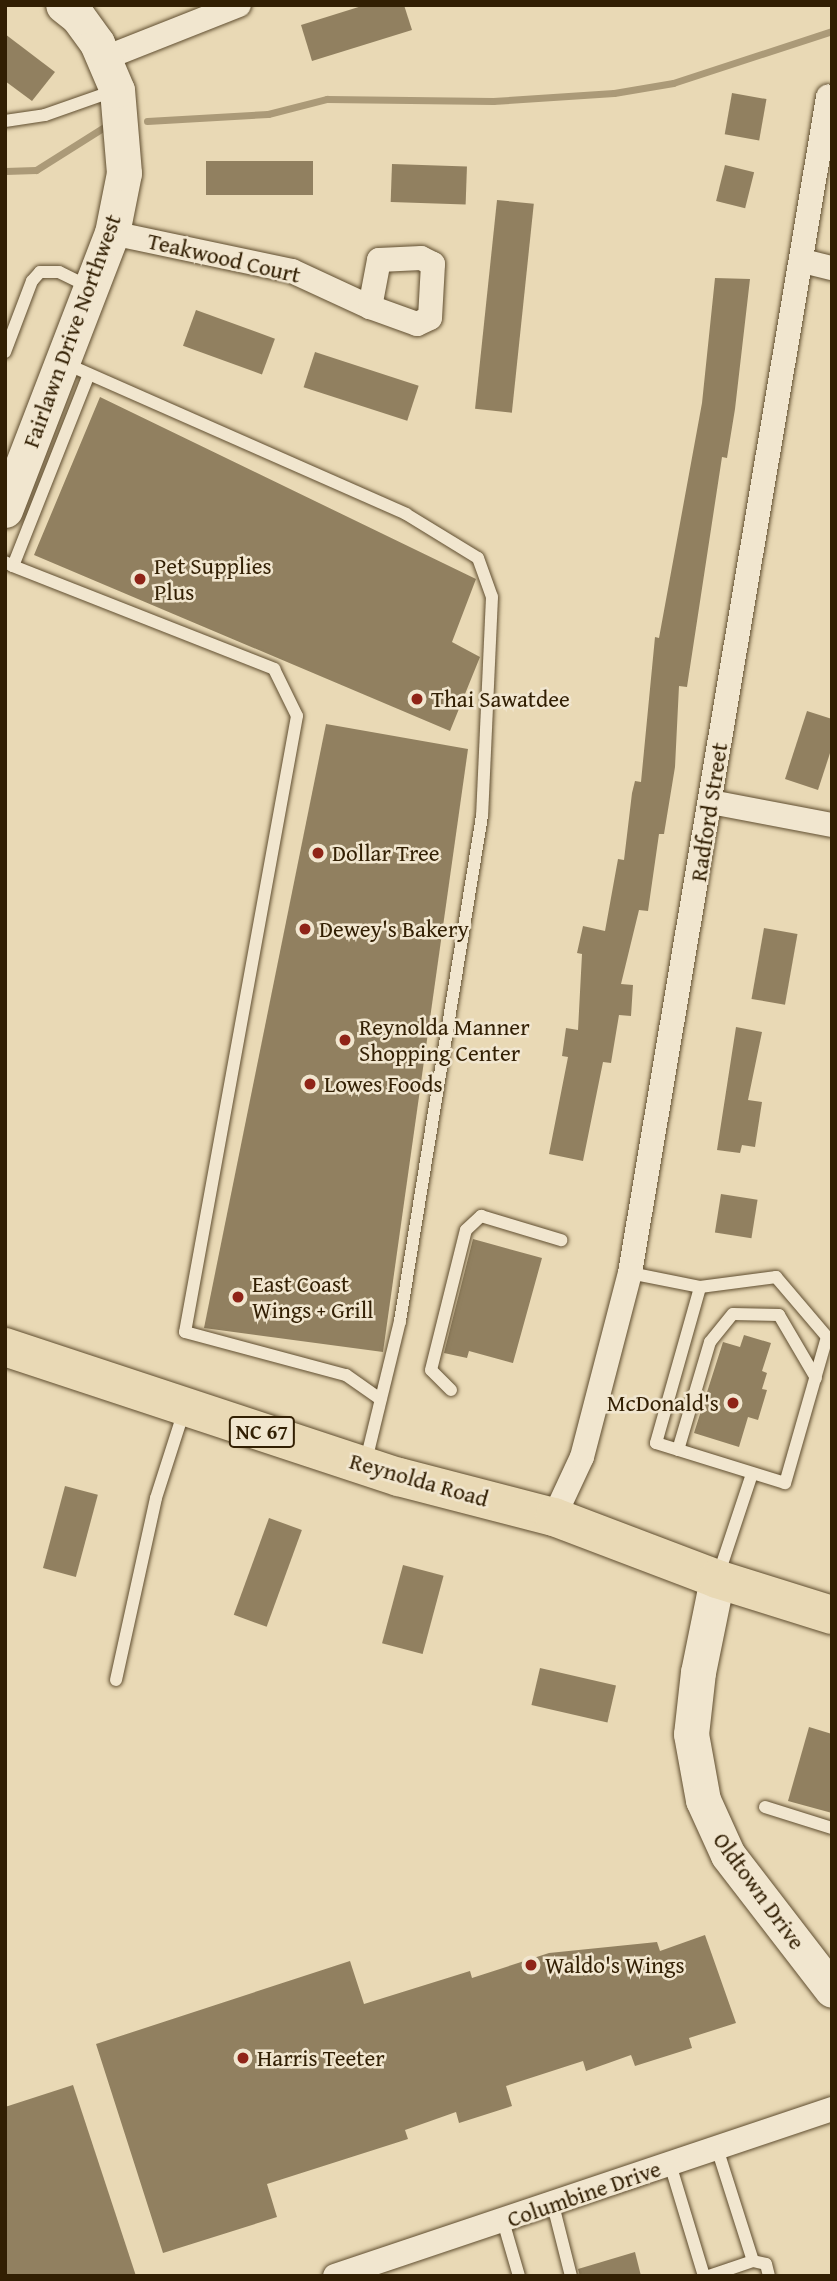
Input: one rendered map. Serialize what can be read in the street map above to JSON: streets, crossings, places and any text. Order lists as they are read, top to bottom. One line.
{"streets":{"main road":["NC 67","Reynolda Road"],"street":["Teakwood Court","Fairlawn Drive Northwest","Radford Street","Oldtown Drive","Columbine Drive"]},"crossings":[["Teakwood Court","Fairlawn Drive Northwest"],["Radford Street","Reynolda Road"],["Reynolda Road","Oldtown Drive"]],"places":["Pet Supplies Plus","Thai Sawatdee","Dollar Tree","Dewey's Bakery","Reynolda Manner Shopping Center","Lowes Foods","East Coast Wings + Grill","McDonald's","Waldo's Wings","Harris Teeter"]}
